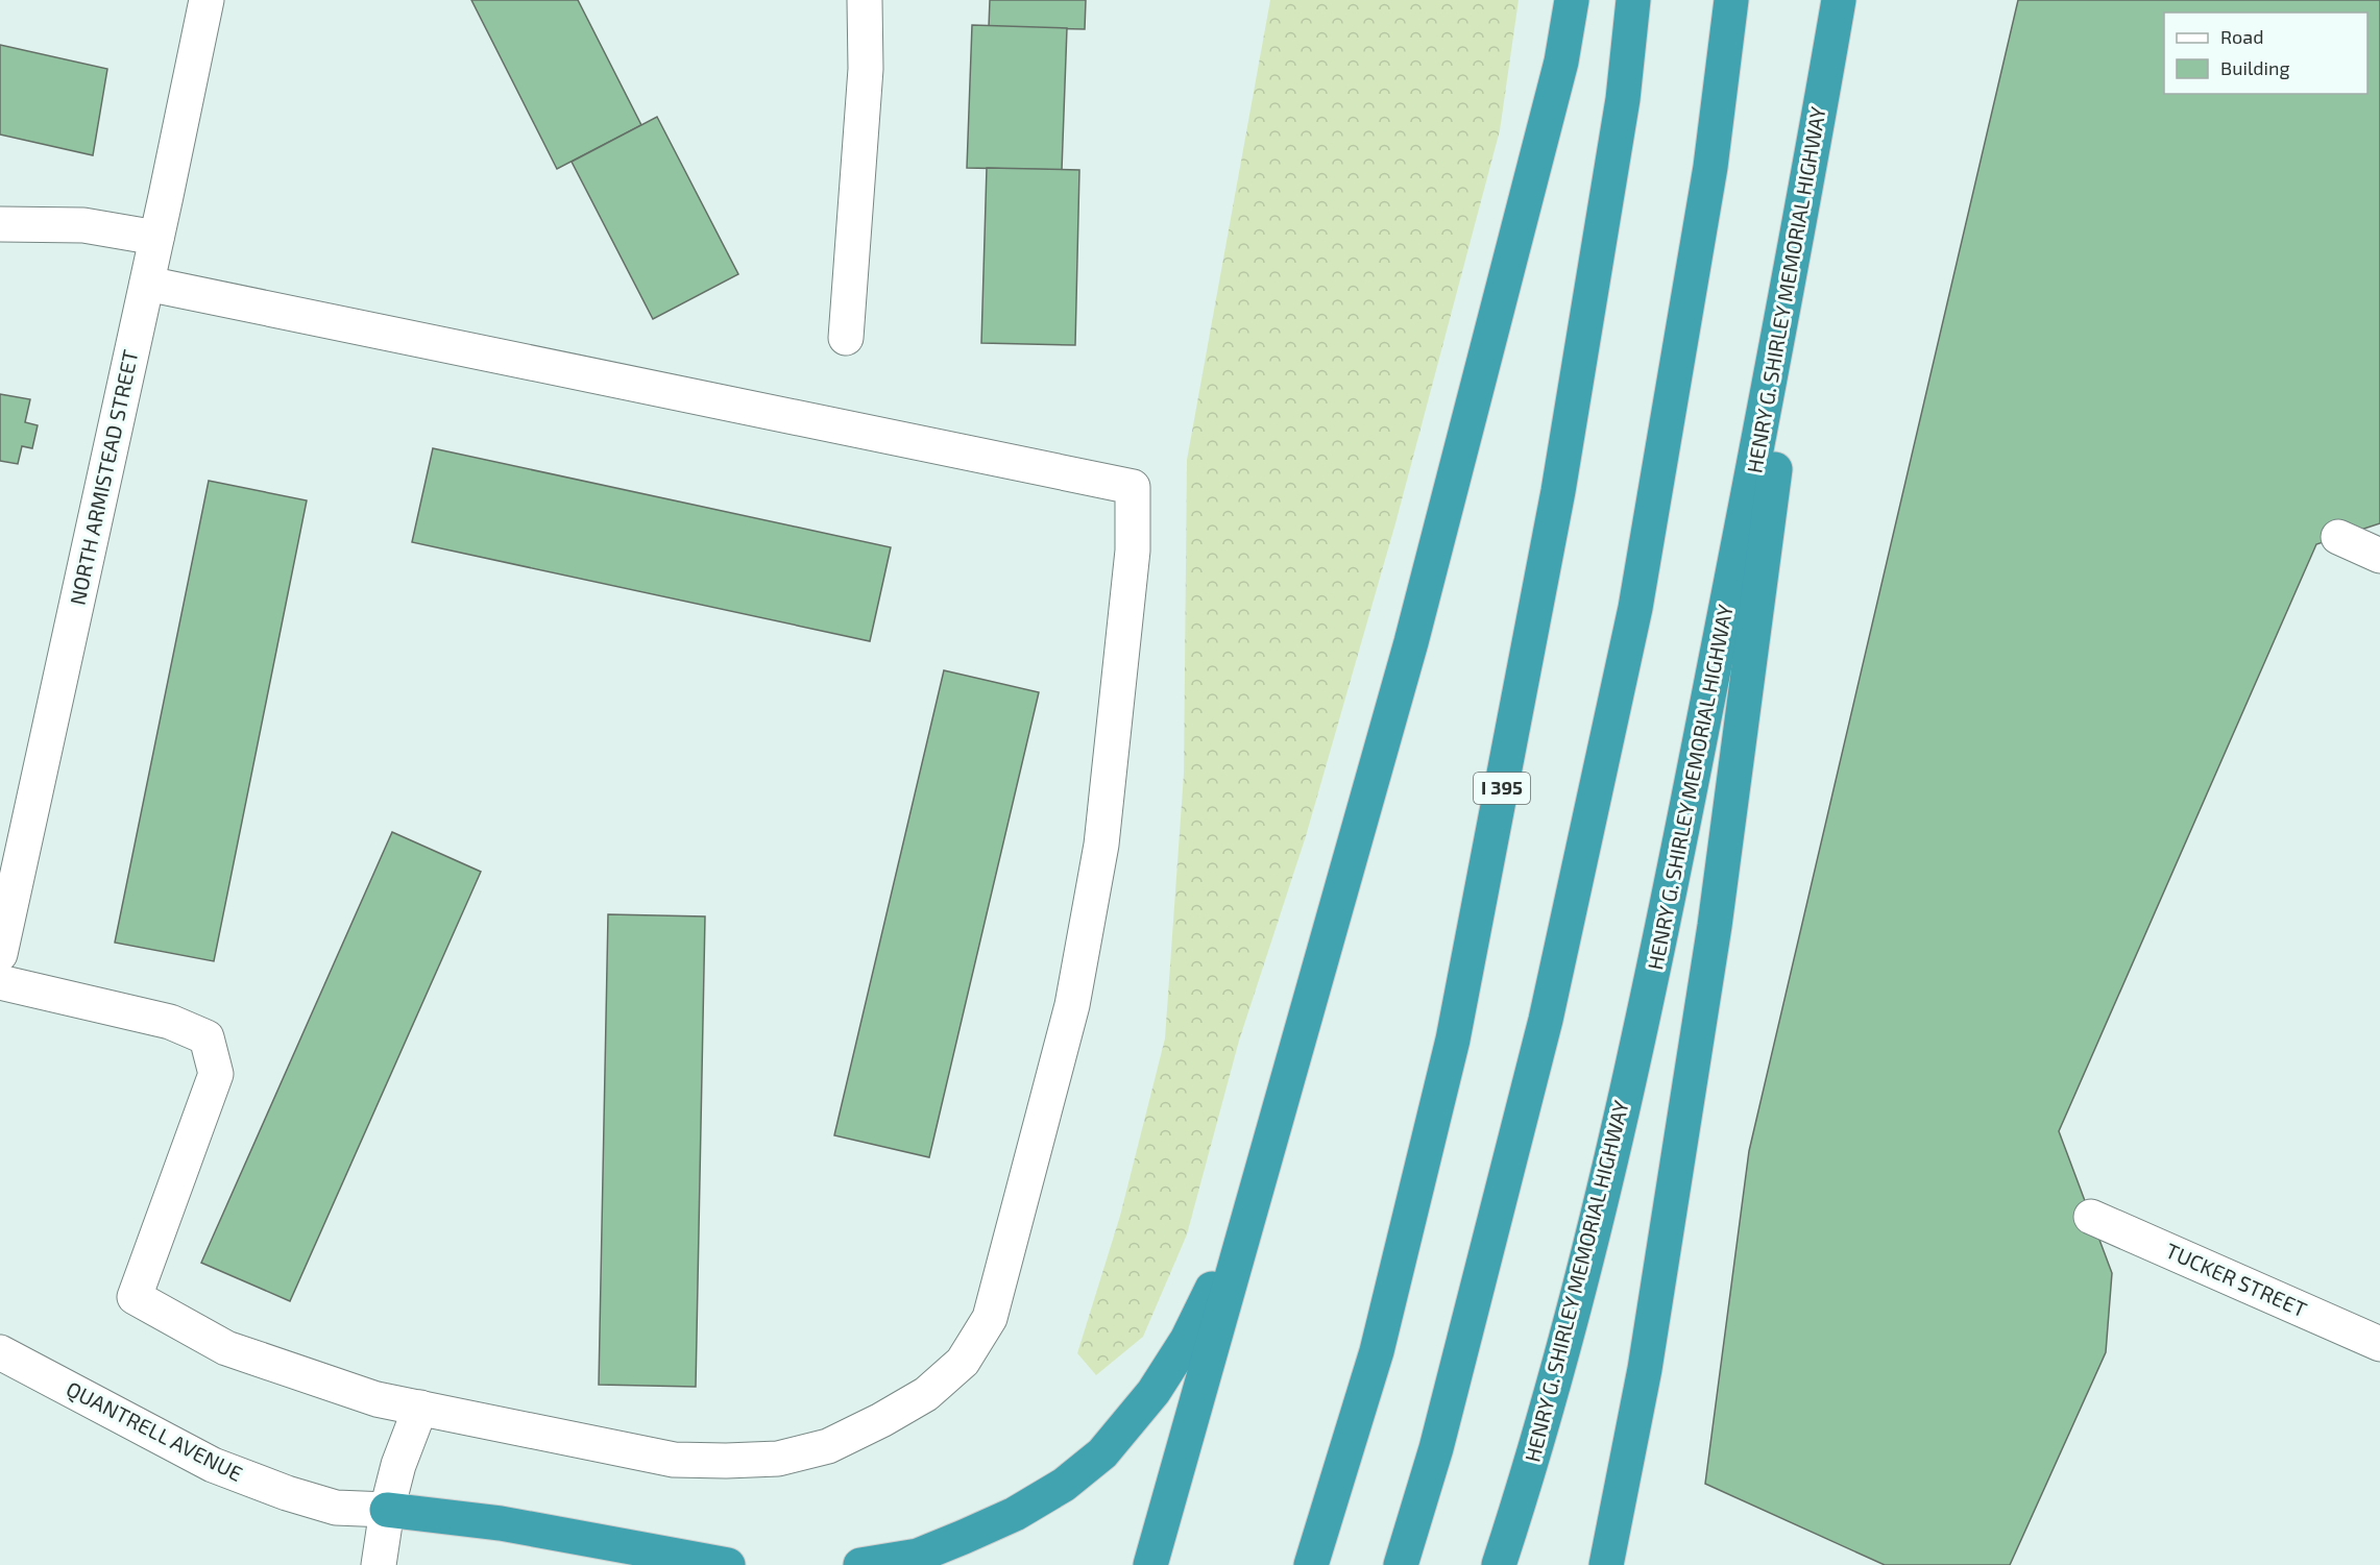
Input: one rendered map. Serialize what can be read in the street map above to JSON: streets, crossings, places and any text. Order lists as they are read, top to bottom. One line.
{"streets":{"highway":["HENRY G. SHIRLEY MEMORIAL HIGHWAY","I 395"],"street":["NORTH ARMISTEAD STREET","TUCKER STREET","QUANTRELL AVENUE"]},"legend":["Road","Building"]}
